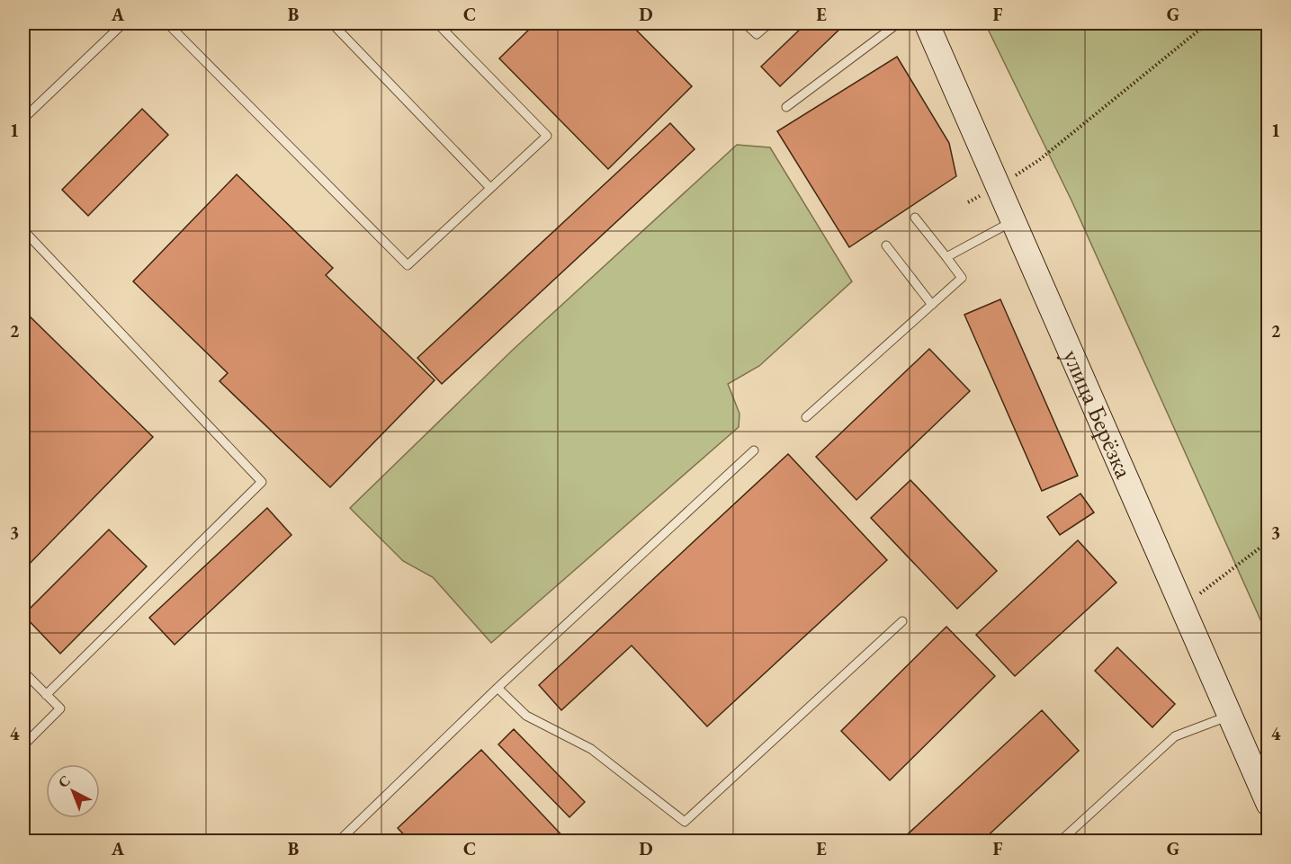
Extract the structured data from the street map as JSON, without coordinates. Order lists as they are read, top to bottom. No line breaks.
{"streets":{"main road":["улица Берёзка"]},"north":"top left","grid":{"columns":["A","B","C","D","E","F","G"],"rows":["1","2","3","4"]}}
